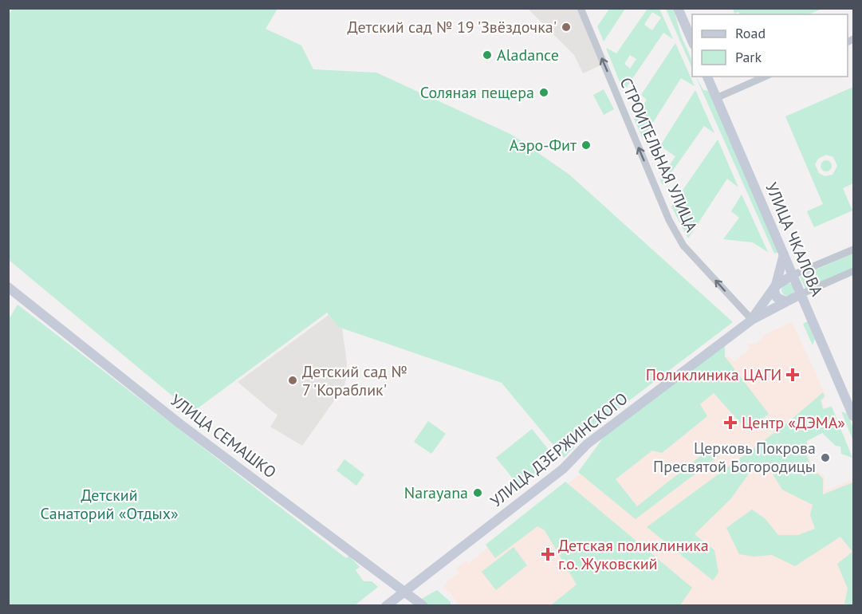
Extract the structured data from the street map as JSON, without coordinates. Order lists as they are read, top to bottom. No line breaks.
{"streets":{"main road":["УЛИЦА ЧКАЛОВА","УЛИЦА СЕМАШКО","УЛИЦА ДЗЕРЖИНСКОГО"],"street":["СТРОИТЕЛЬНАЯ УЛИЦА"]},"crossings":[["СТРОИТЕЛЬНАЯ УЛИЦА","УЛИЦА ДЗЕРЖИНСКОГО"],["УЛИЦА ЧКАЛОВА","УЛИЦА ДЗЕРЖИНСКОГО"],["УЛИЦА СЕМАШКО","УЛИЦА ДЗЕРЖИНСКОГО"]],"one_way":["СТРОИТЕЛЬНАЯ УЛИЦА"],"parks":["Детский Санаторий «Отдых»"],"places":{"other":["Детский сад № 19 'Звёздочка'","Aladance","Соляная пещера","Аэро-Фит","Детский сад № 7 'Кораблик'","Церковь Покрова Пресвятой Богородицы","Narayana"],"health":["Поликлиника ЦАГИ","Центр «ДЭМА»","Детская поликлиника г.о. Жуковский"]},"legend":["Road","Park"]}
